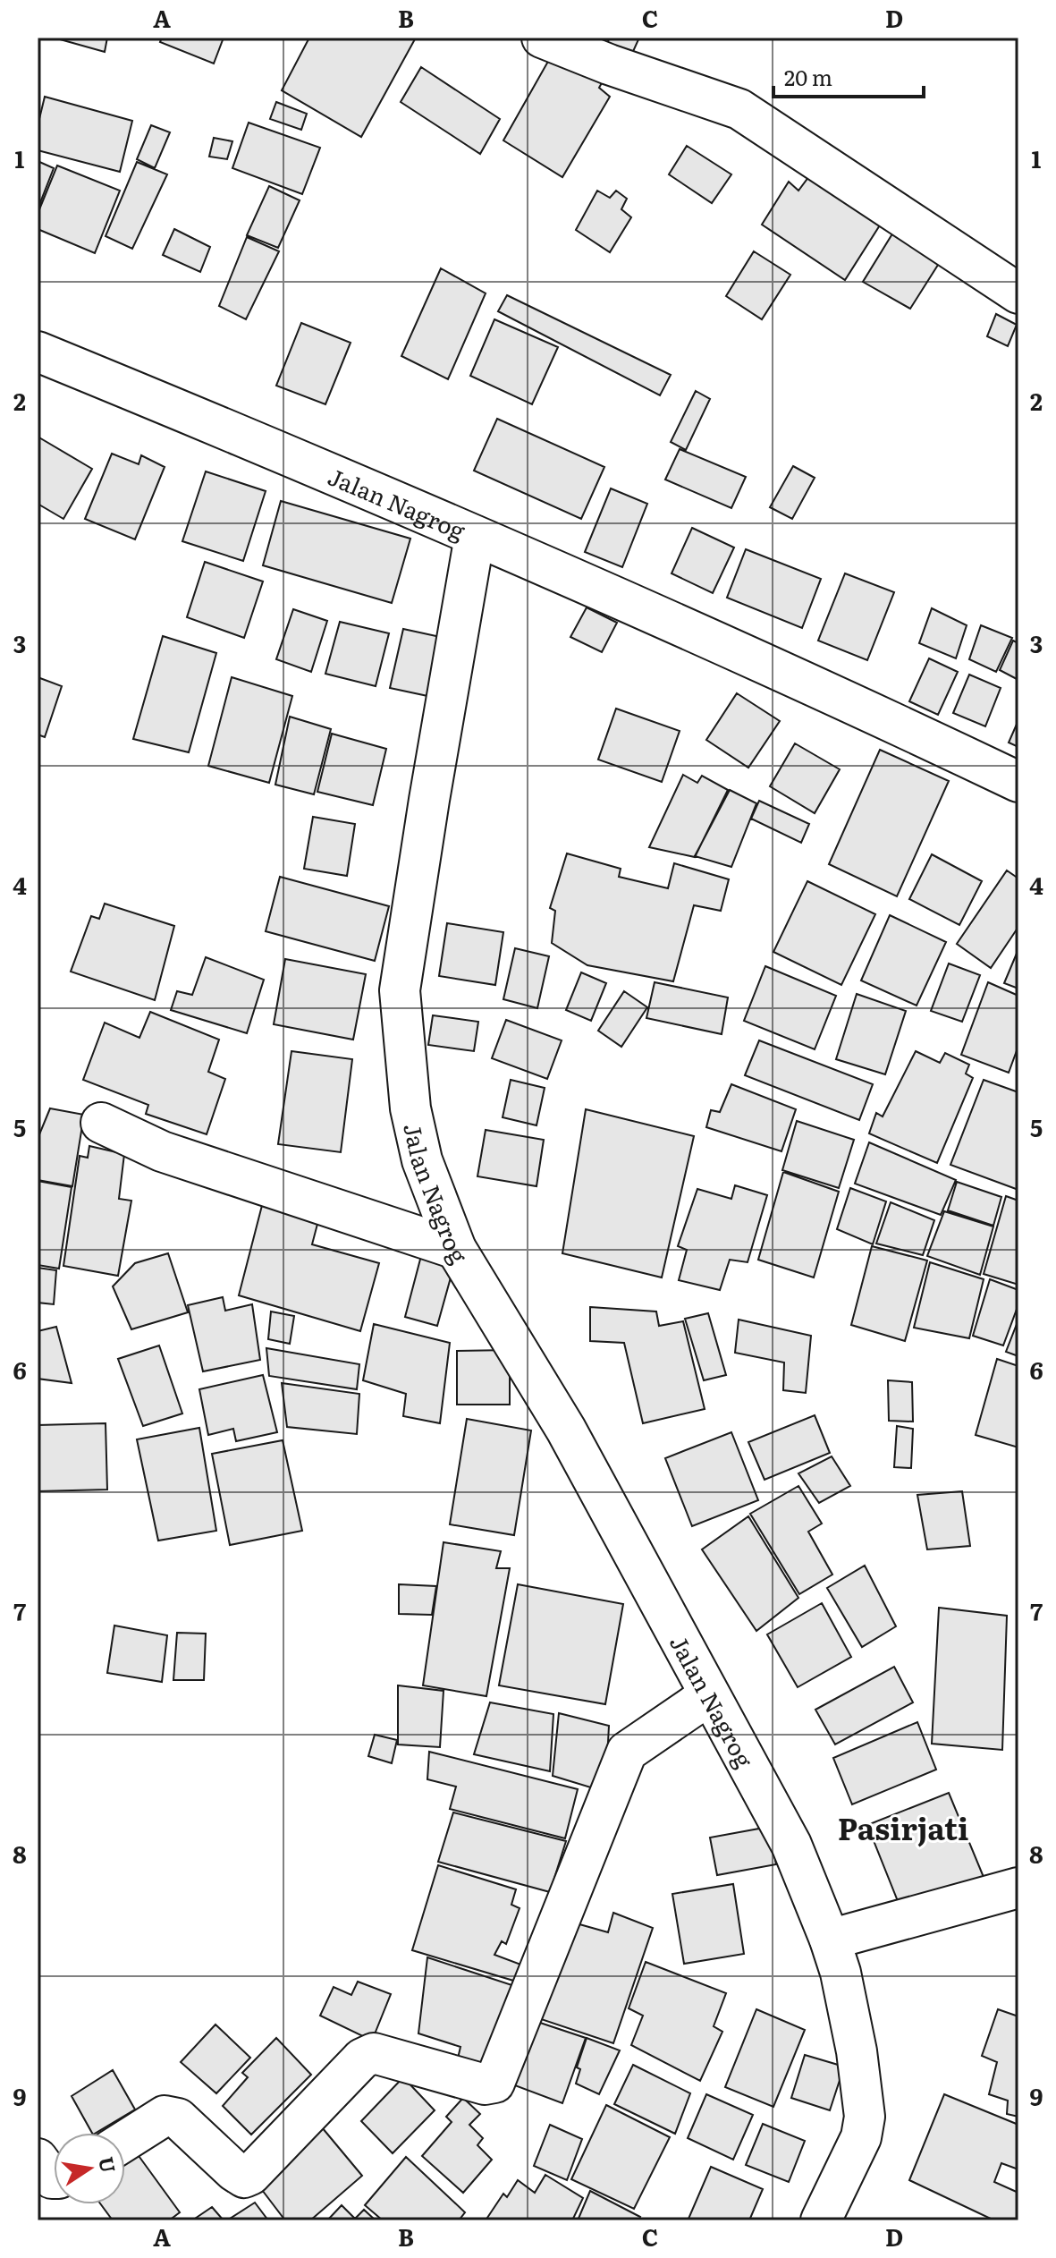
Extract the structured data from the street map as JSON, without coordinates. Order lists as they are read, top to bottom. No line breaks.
{"streets":{"street":["Jalan Nagrog"]},"districts":["Pasirjati"],"scale_bar":"20 m","north":"right","grid":{"columns":["A","B","C","D"],"rows":["1","2","3","4","5","6","7","8","9"]}}
